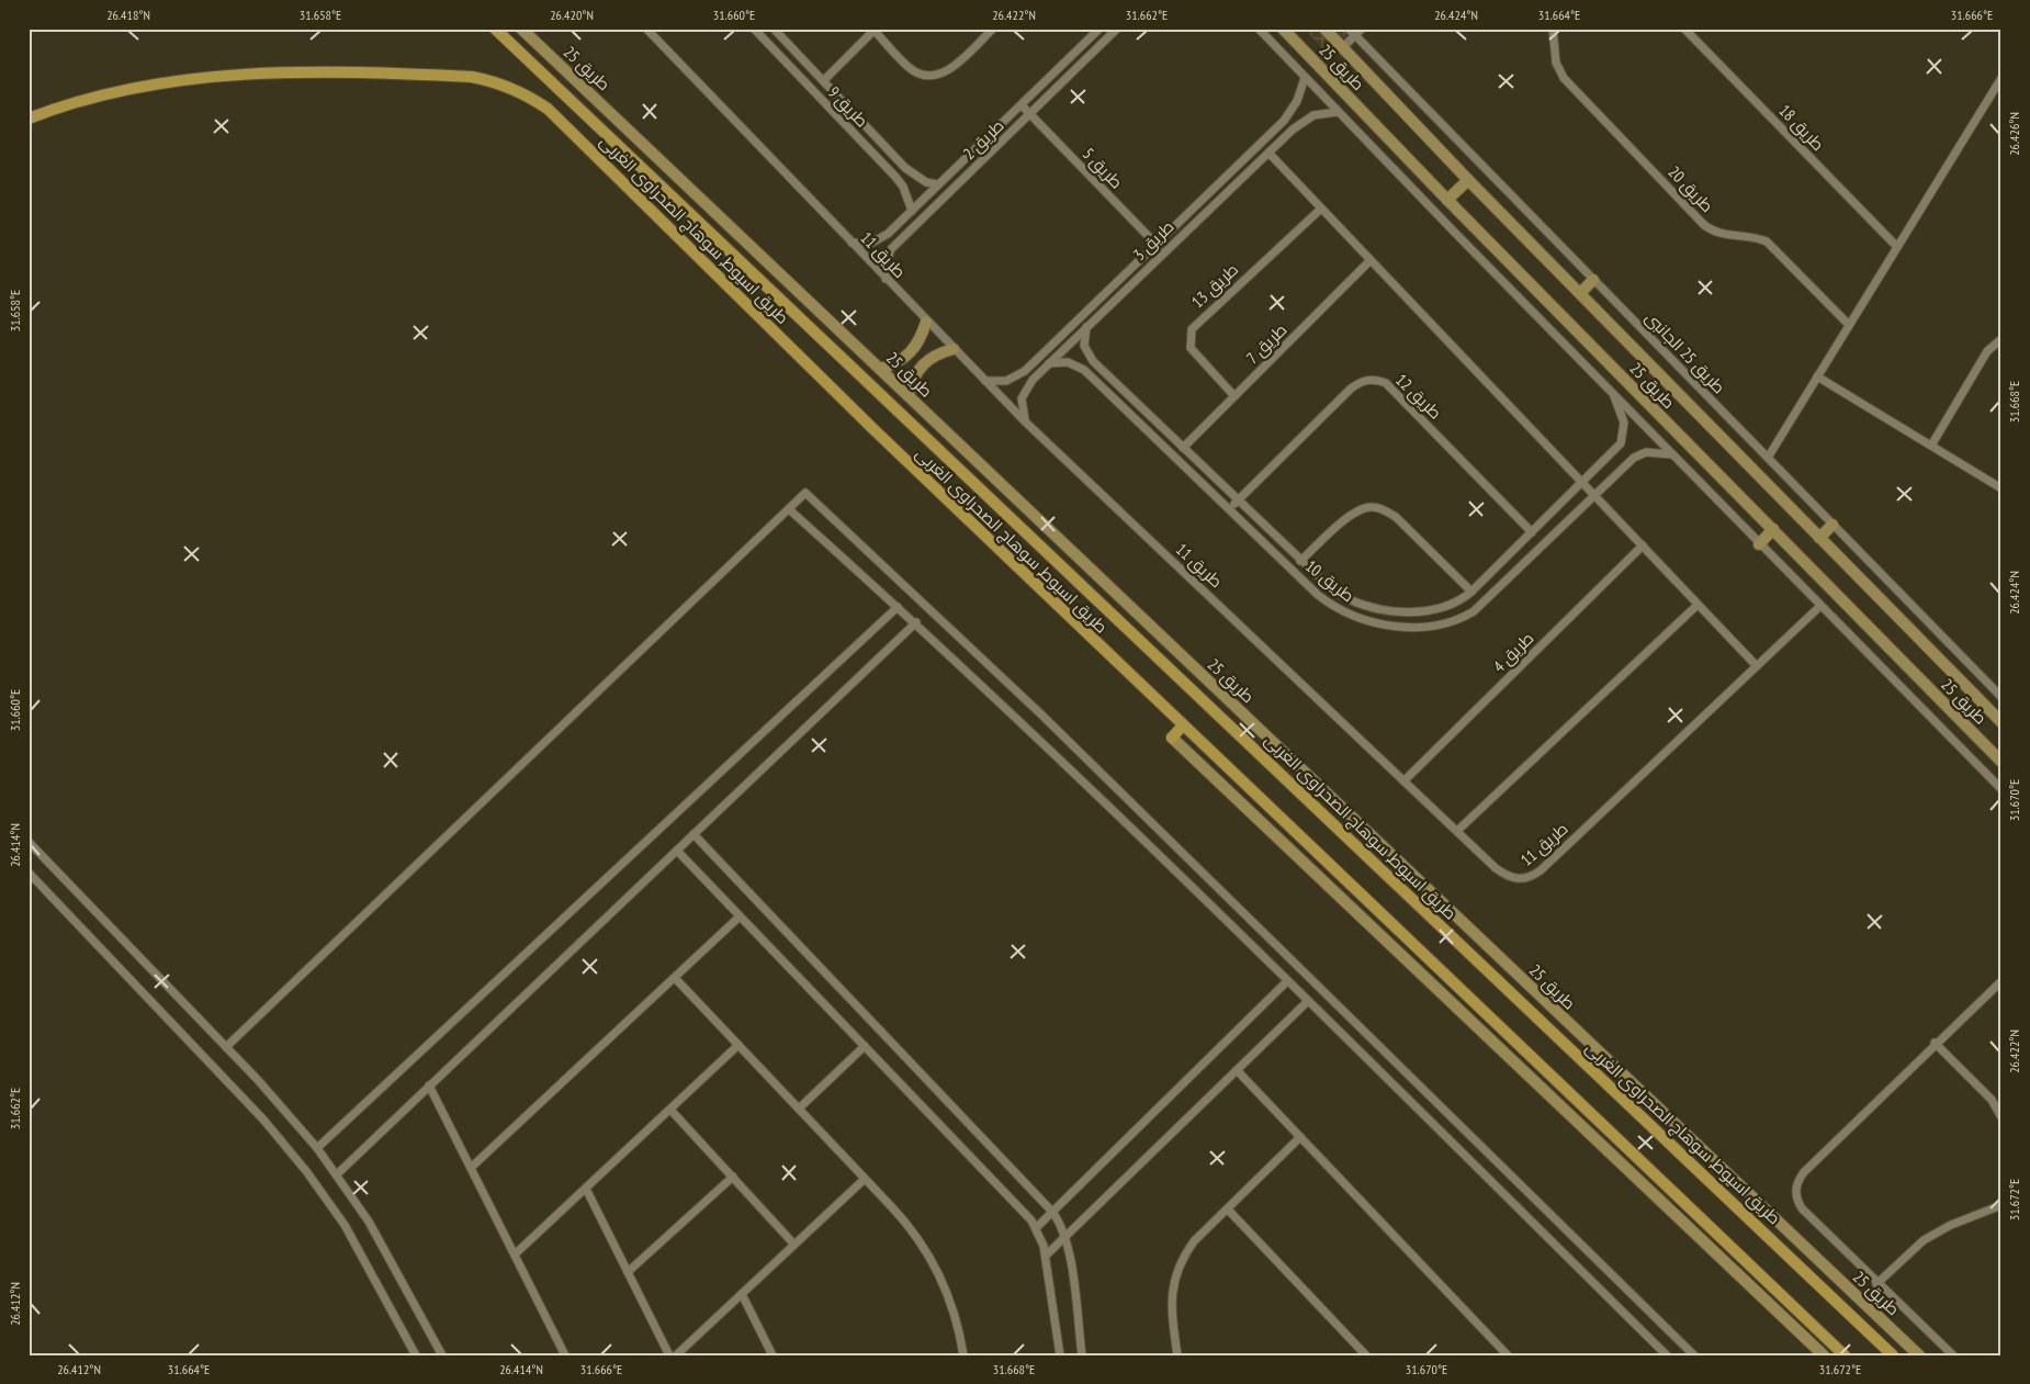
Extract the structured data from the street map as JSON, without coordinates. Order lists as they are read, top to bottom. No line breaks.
{"streets":{"main road":["طريق اسيوط, سوهاج الصحراوى الغربى"],"street":["طريق 25","طريق 9","طريق 18","طريق 2","طريق 5","طريق 20","طريق 3","طريق 11","طريق 13","طريق 7","طريق 25 الجانبى","طريق 12","طريق 10","طريق 4"]},"crossings":[["طريق 9","طريق 2"],["طريق 2","طريق 5"],["طريق 2","طريق 11"],["طريق 5","طريق 3"],["طريق 3","طريق 11"],["طريق 3","طريق 10"],["طريق 11","طريق 4"],["طريق 13","طريق 7"],["طريق 7","طريق 10"],["طريق 12","طريق 10"]],"coordinates":["26.418°N","31.658°E","26.420°N","31.660°E","26.422°N","31.662°E","26.424°N","31.664°E","31.666°E","26.426°N","31.668°E","31.670°E","26.414°N","31.672°E","26.412°N"]}
